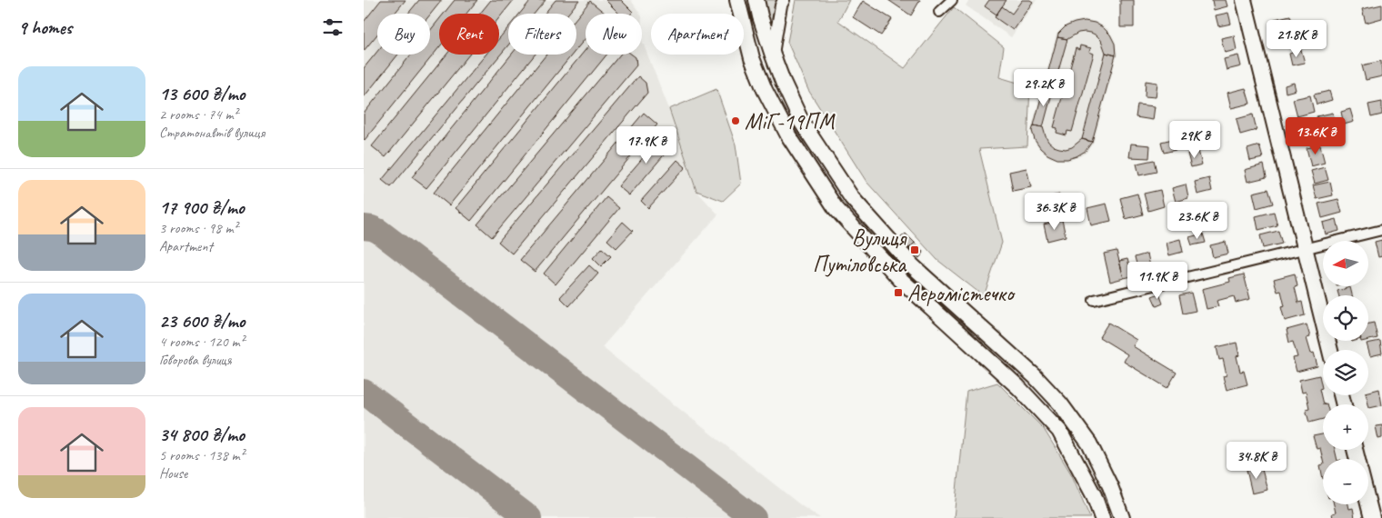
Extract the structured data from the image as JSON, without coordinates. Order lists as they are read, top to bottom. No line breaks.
{"places":{"other":["МіГ-19ПМ"],"transit":["Вулиця Путіловська","Аеромістечко"]},"north":"left","page":{"heading":"9 homes","chip":["Buy","Rent","Filters","New","Apartment"],"price":["21.8K ₴","29.2K ₴","13.6K ₴","29K ₴","17.9K ₴","36.3K ₴","23.6K ₴","11.9K ₴","34.8K ₴"],"list":[{"name":"13 600 ₴/mo","note":"2 rooms · 74 m² · Стратонавтів вулиця"},{"name":"17 900 ₴/mo","note":"3 rooms · 98 m² · Apartment"},{"name":"23 600 ₴/mo","note":"4 rooms · 120 m² · Говорова вулиця"},{"name":"34 800 ₴/mo","note":"5 rooms · 138 m² · House"}],"map_buttons":["+","−"]}}
